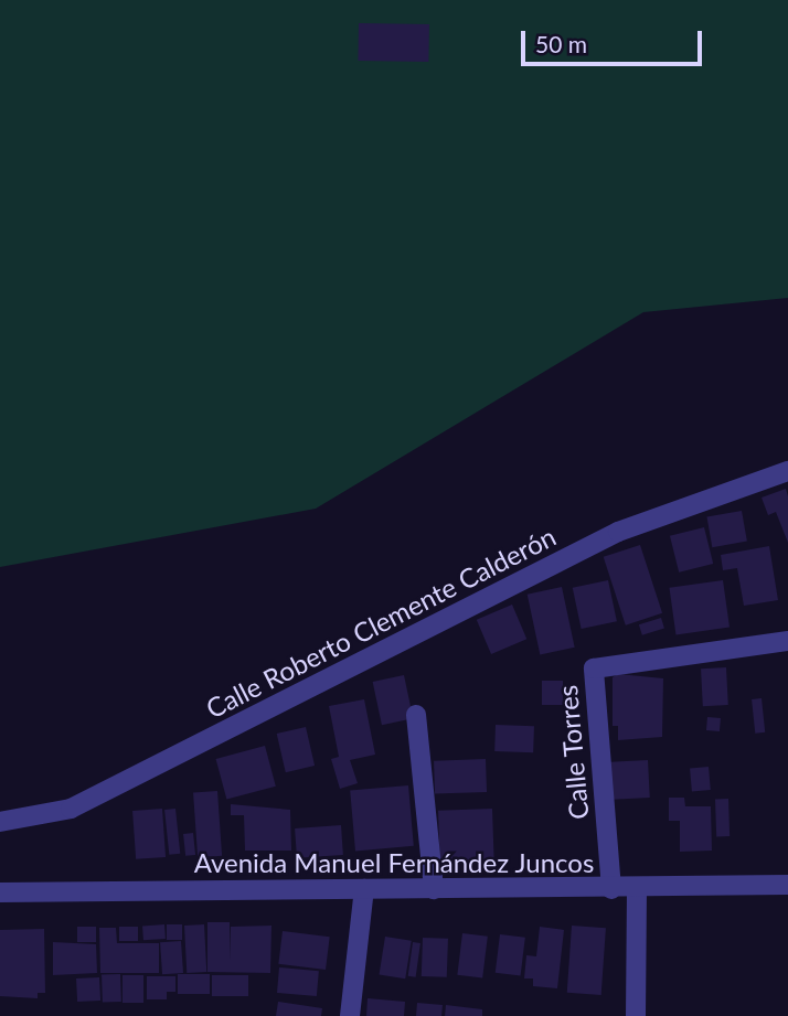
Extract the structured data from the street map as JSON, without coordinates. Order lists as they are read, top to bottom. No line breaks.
{"streets":{"street":["Calle Roberto Clemente Calderón","Calle Torres","Avenida Manuel Fernández Juncos"]},"crossings":[["Calle Torres","Avenida Manuel Fernández Juncos"]],"scale_bar":"50 m"}
